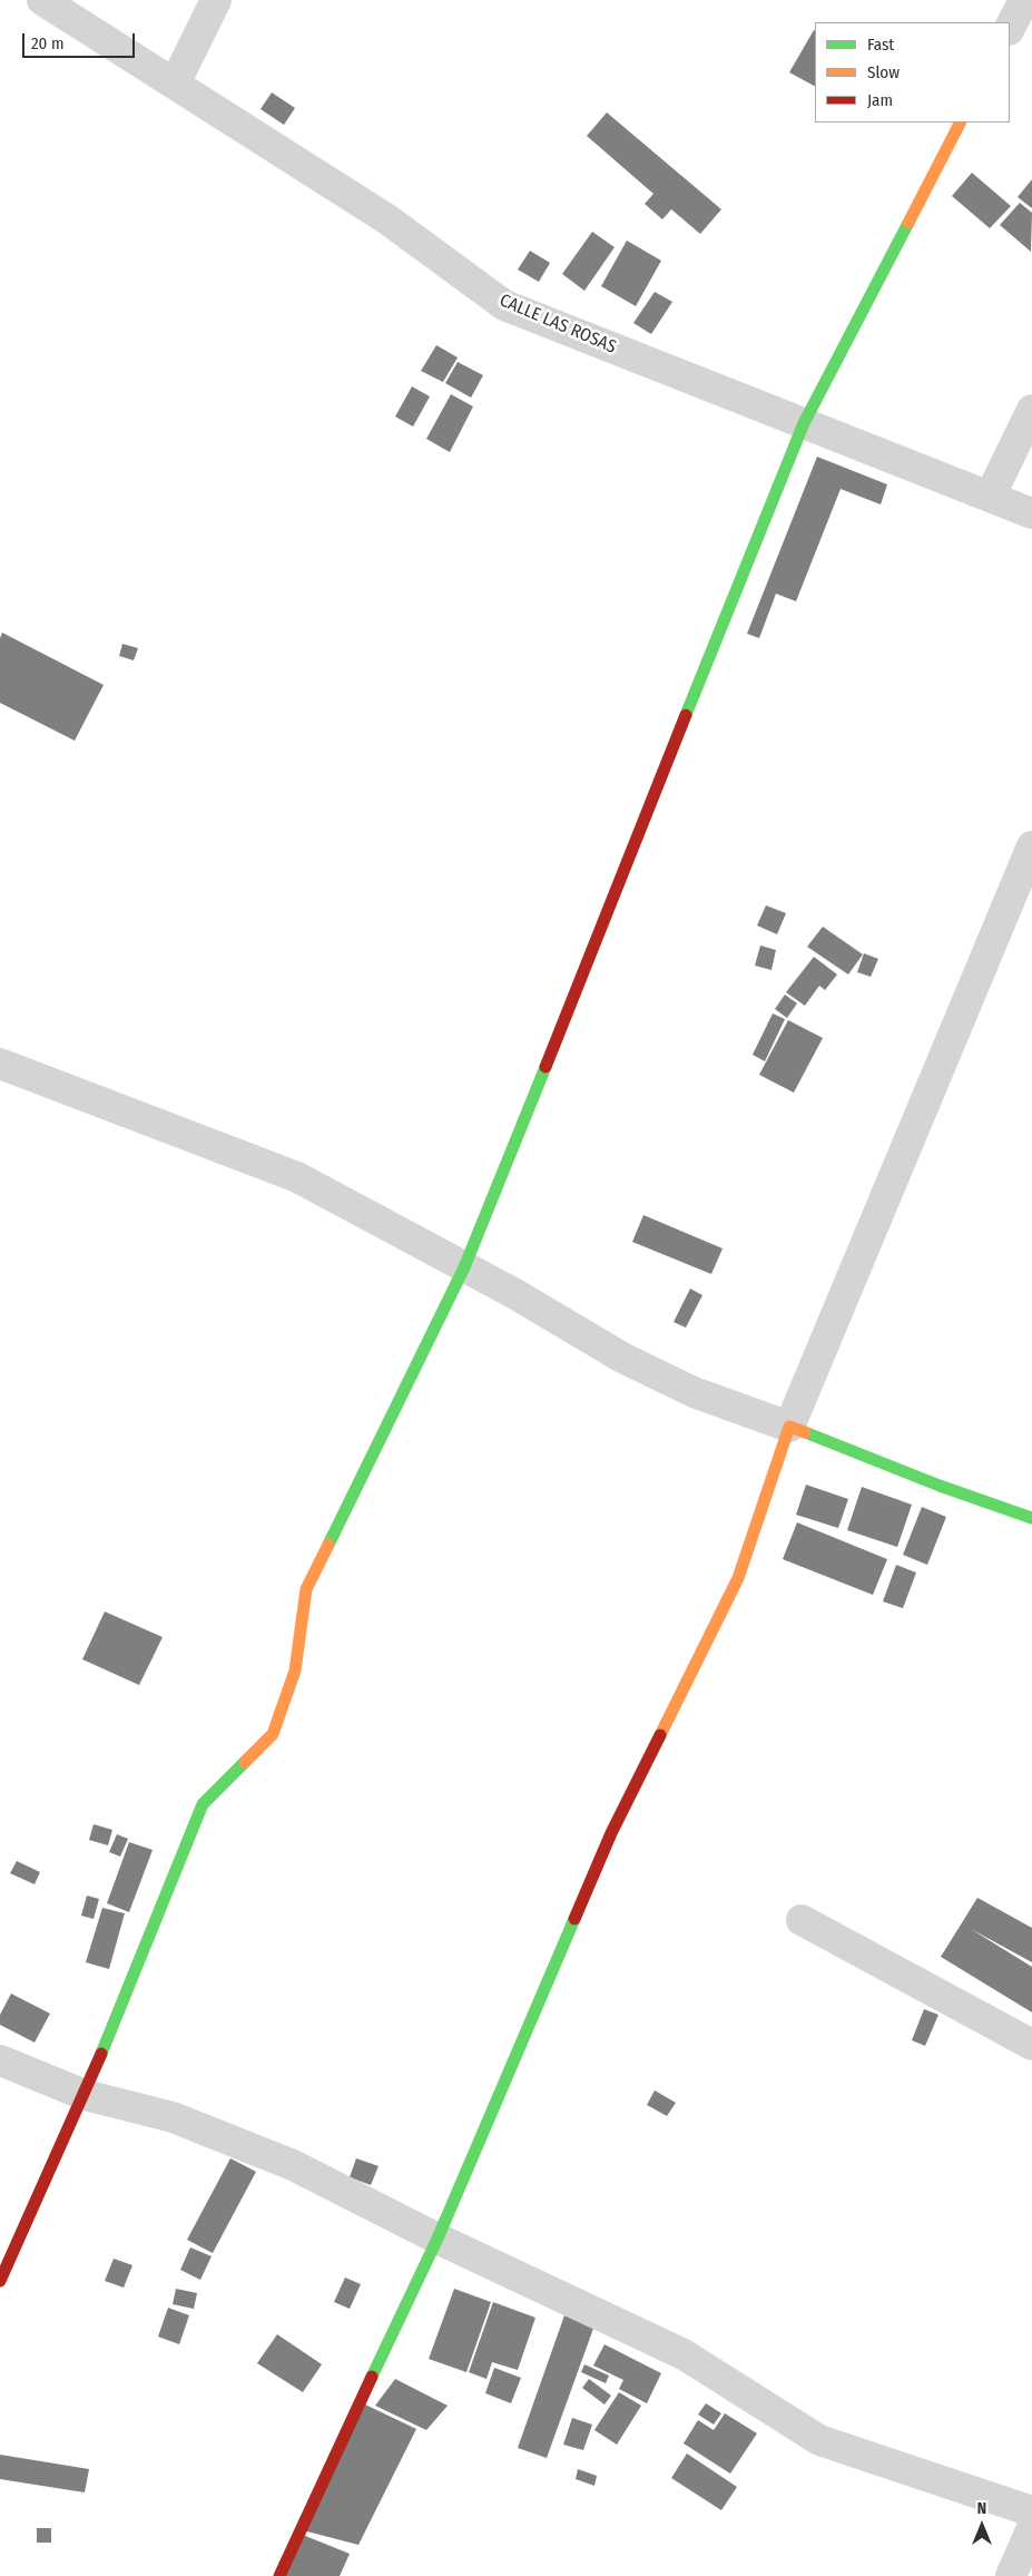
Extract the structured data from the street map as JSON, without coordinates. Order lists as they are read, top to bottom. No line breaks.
{"streets":{"street":["CALLE LAS ROSAS"]},"legend":["Fast","Slow","Jam"],"scale_bar":"20 m","north":"top"}
